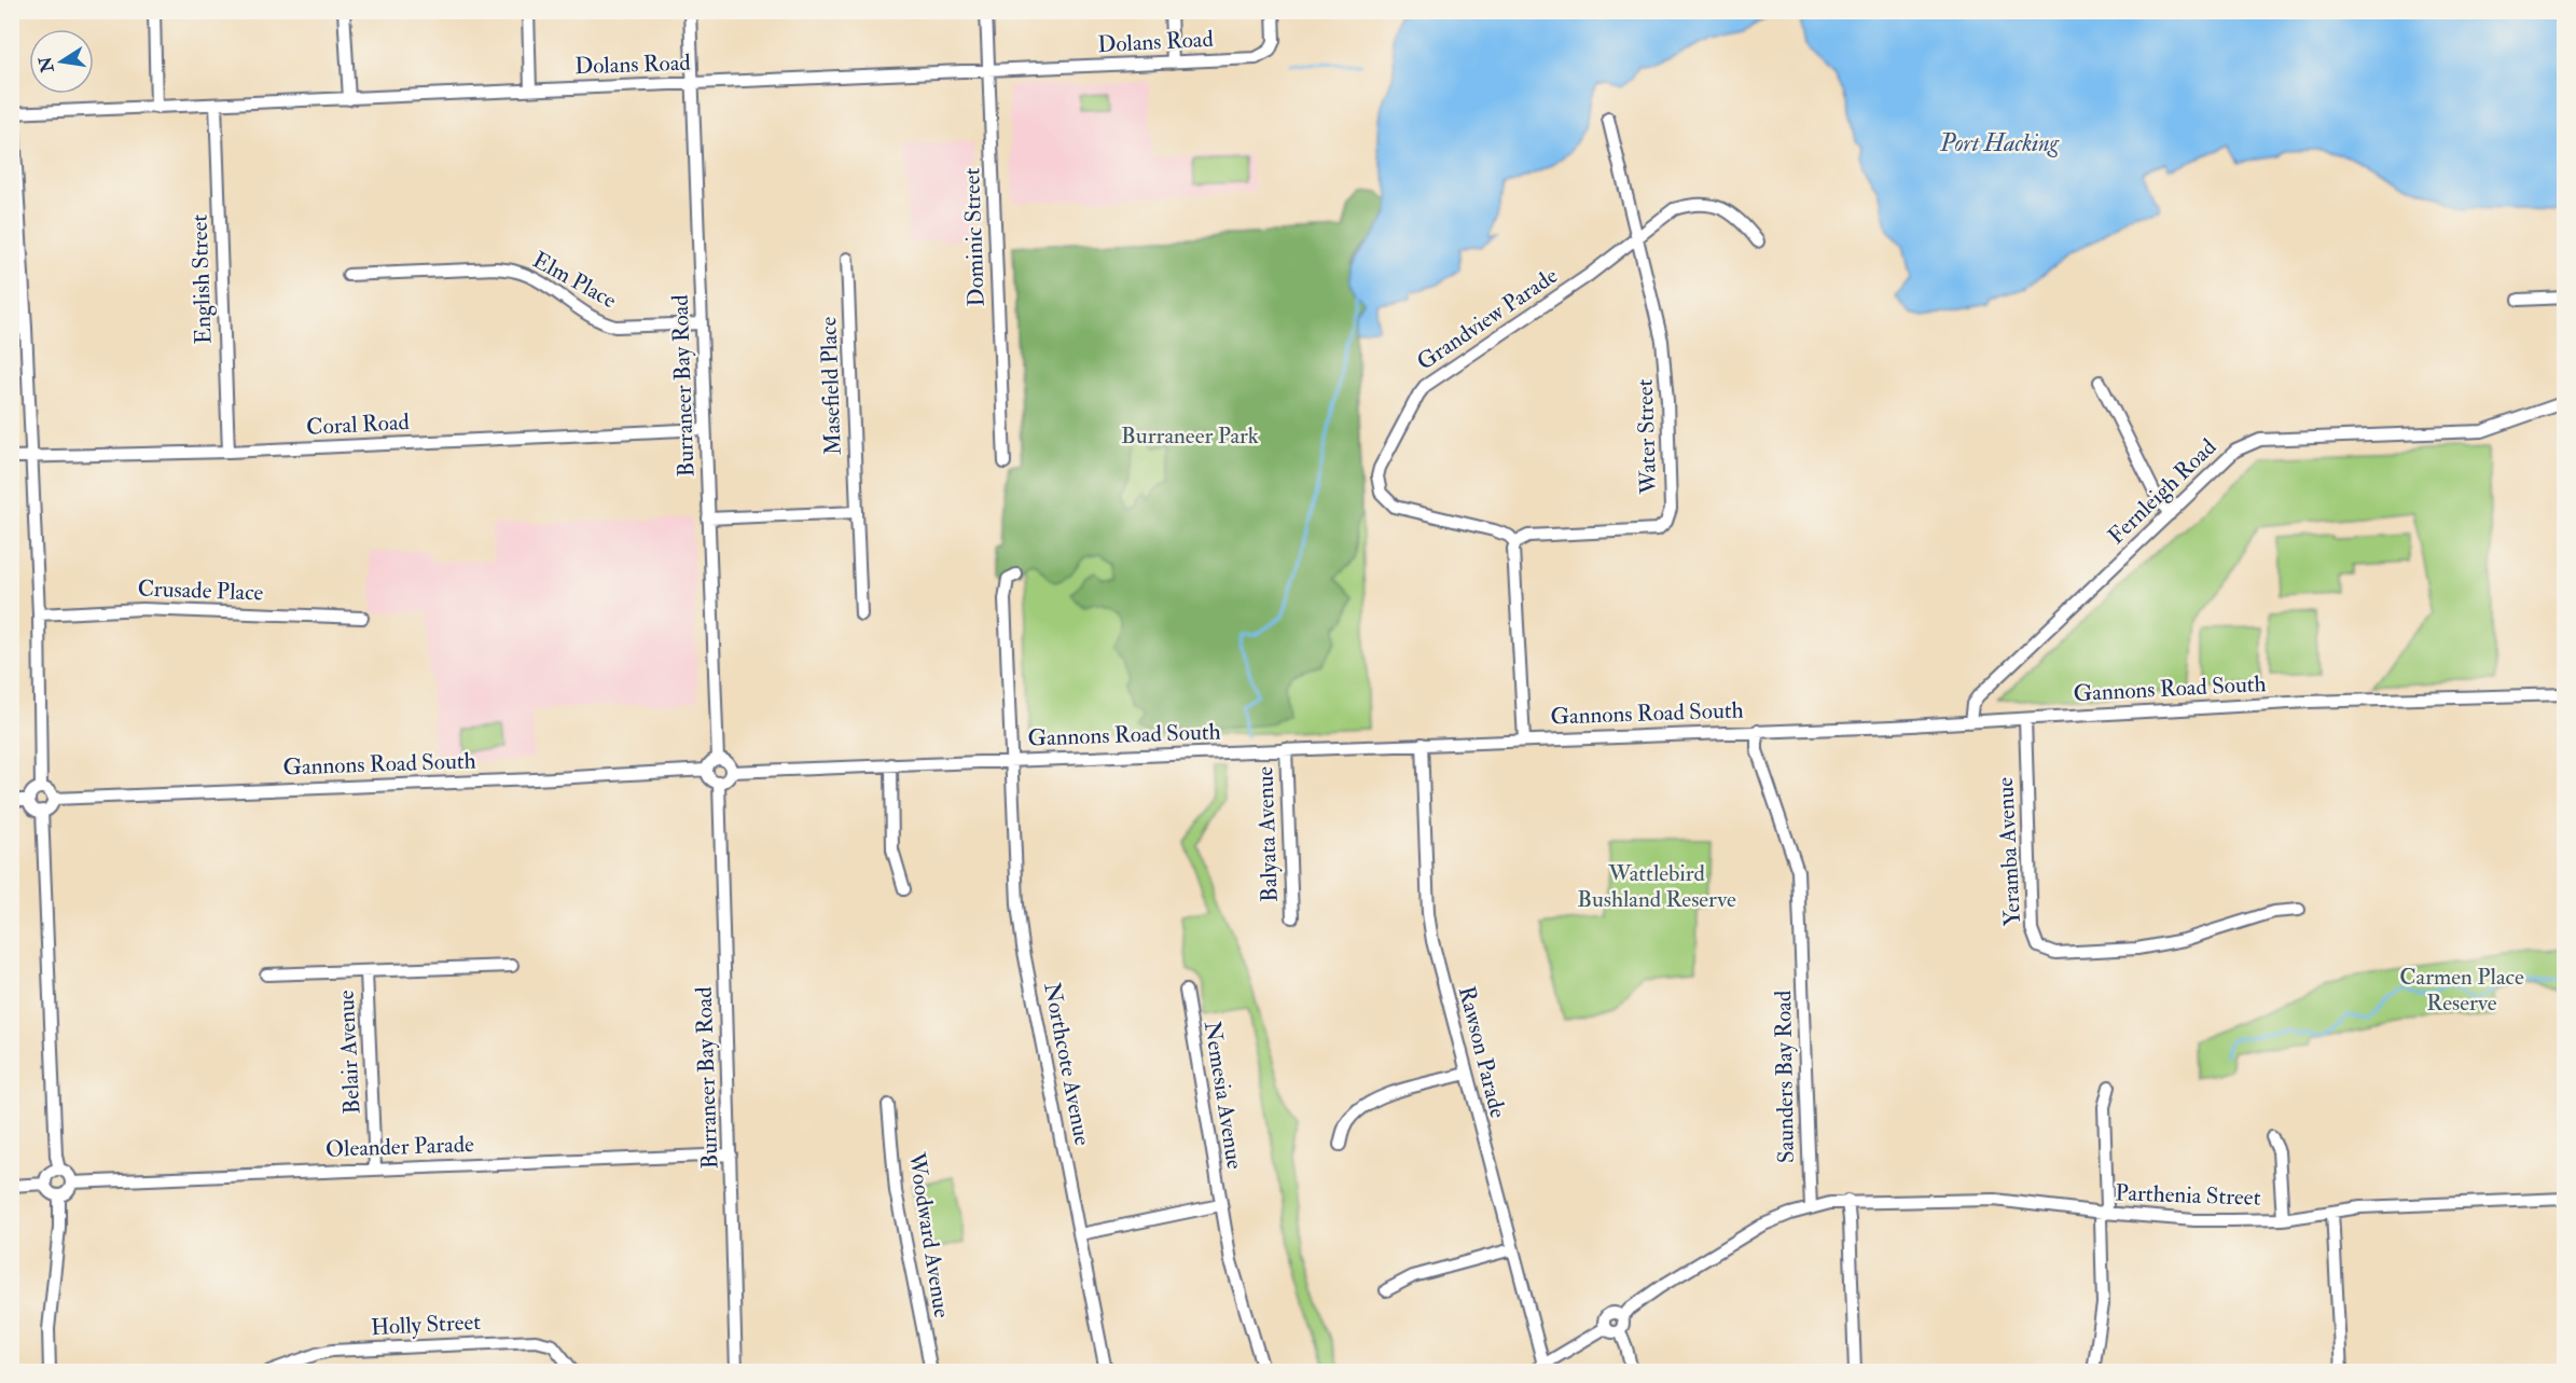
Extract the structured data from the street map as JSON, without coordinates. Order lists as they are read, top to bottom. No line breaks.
{"streets":{"street":["Dolans Road","Dominic Street","English Street","Elm Place","Grandview Parade","Burraneer Bay Road","Masefield Place","Coral Road","Water Street","Fernleigh Road","Crusade Place","Gannons Road South","Balyata Avenue","Yeramba Avenue","Belair Avenue","Rawson Parade","Northcote Avenue","Saunders Bay Road","Nemesia Avenue","Oleander Parade","Parthenia Street","Woodward Avenue","Holly Street"]},"crossings":[["Dolans Road","Dominic Street"],["Dolans Road","English Street"],["Dolans Road","Burraneer Bay Road"],["English Street","Coral Road"],["Elm Place","Burraneer Bay Road"],["Grandview Parade","Water Street"],["Burraneer Bay Road","Coral Road"],["Burraneer Bay Road","Gannons Road South"],["Burraneer Bay Road","Oleander Parade"],["Fernleigh Road","Gannons Road South"],["Gannons Road South","Balyata Avenue"],["Gannons Road South","Yeramba Avenue"],["Gannons Road South","Rawson Parade"],["Gannons Road South","Northcote Avenue"],["Gannons Road South","Saunders Bay Road"],["Belair Avenue","Oleander Parade"],["Saunders Bay Road","Parthenia Street"]],"water":["Port Hacking"],"parks":["Burraneer Park","Wattlebird Bushland Reserve","Carmen Place Reserve"],"north":"left"}
